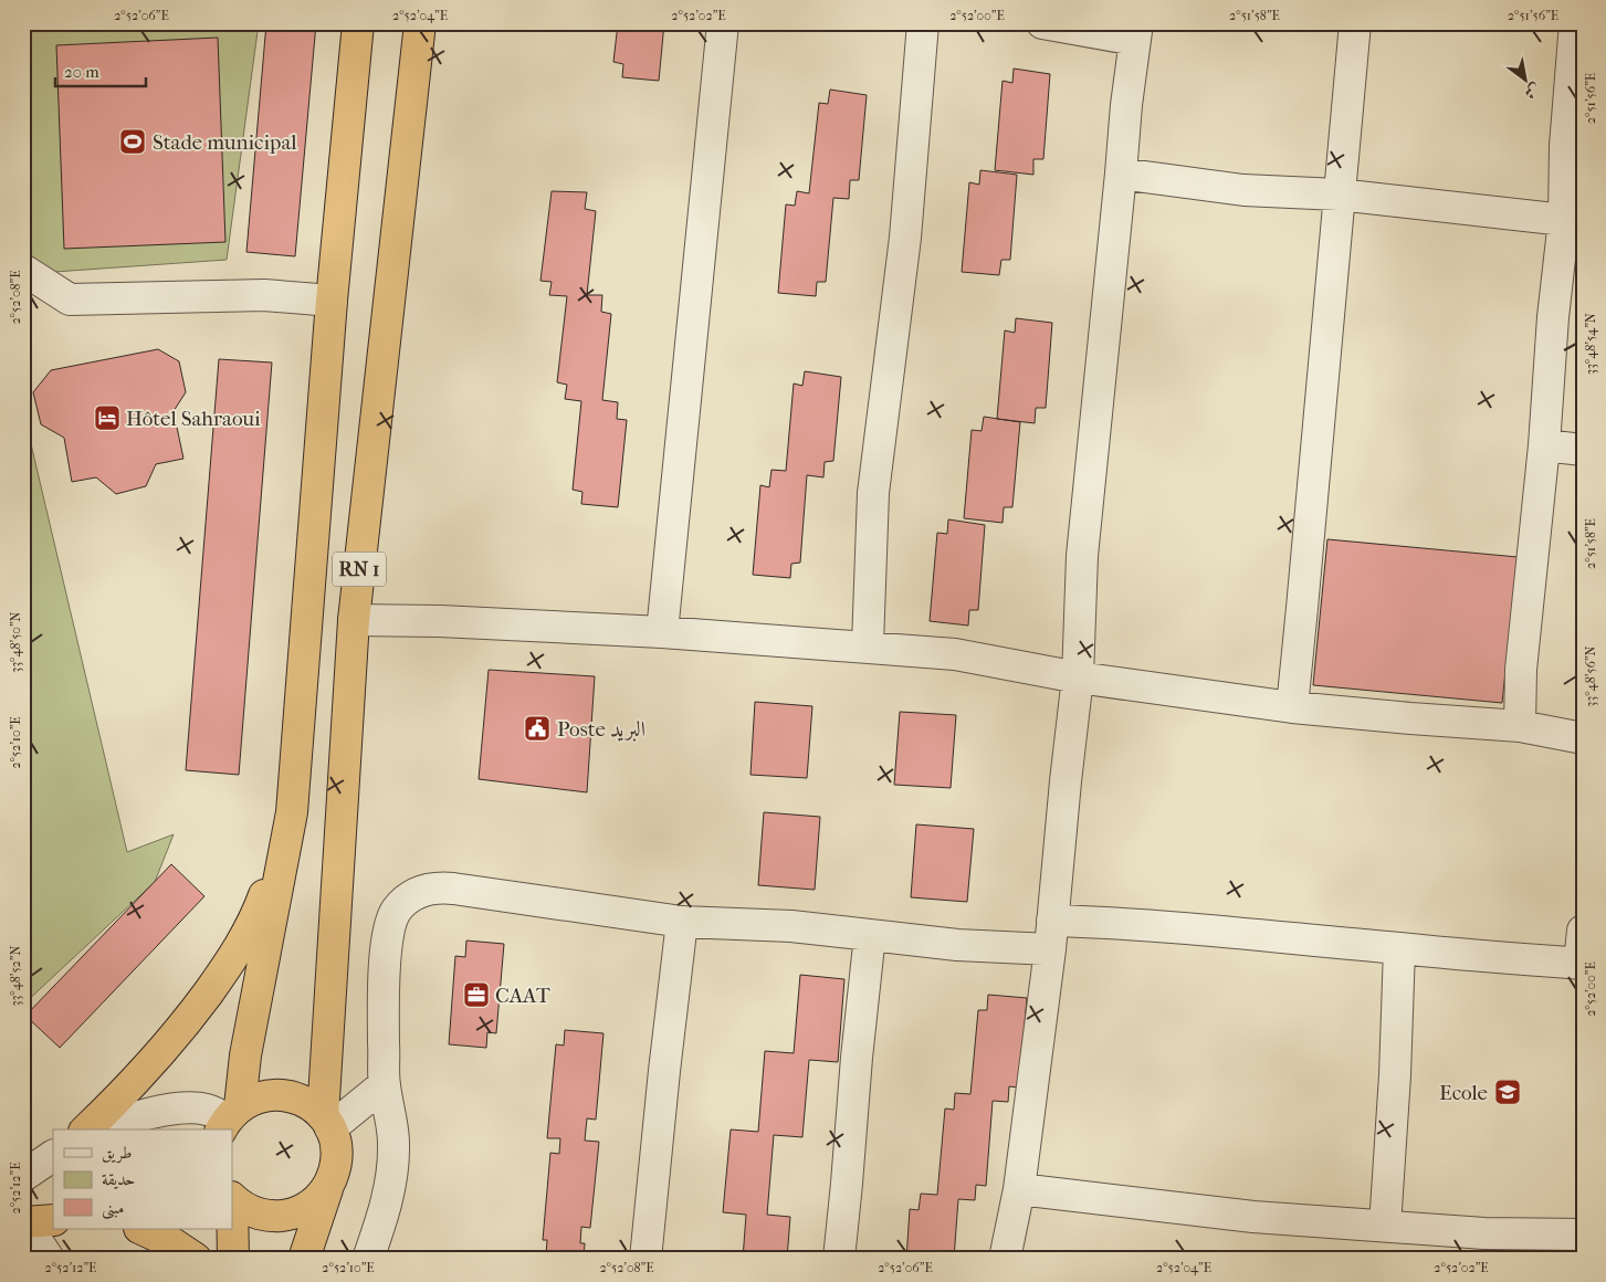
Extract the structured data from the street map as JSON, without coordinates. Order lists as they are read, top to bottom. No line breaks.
{"streets":{"highway":["RN 1"]},"places":{"sports":["Stade municipal"],"hotel":["Hôtel Sahraoui"],"public building":["Poste البريد"],"office":["CAAT"],"school or university":["Ecole"]},"legend":["طريق","حديقة","مبنى"],"scale_bar":"20 m","north":"bottom right","coordinates":["2°52'06\"E","2°52'04\"E","2°52'02\"E","2°52'00\"E","2°51'58\"E","2°51'56\"E","2°52'08\"E","33°48'54\"N","33°48'50\"N","33°48'56\"N","2°52'10\"E","33°48'52\"N","2°52'12\"E"]}
